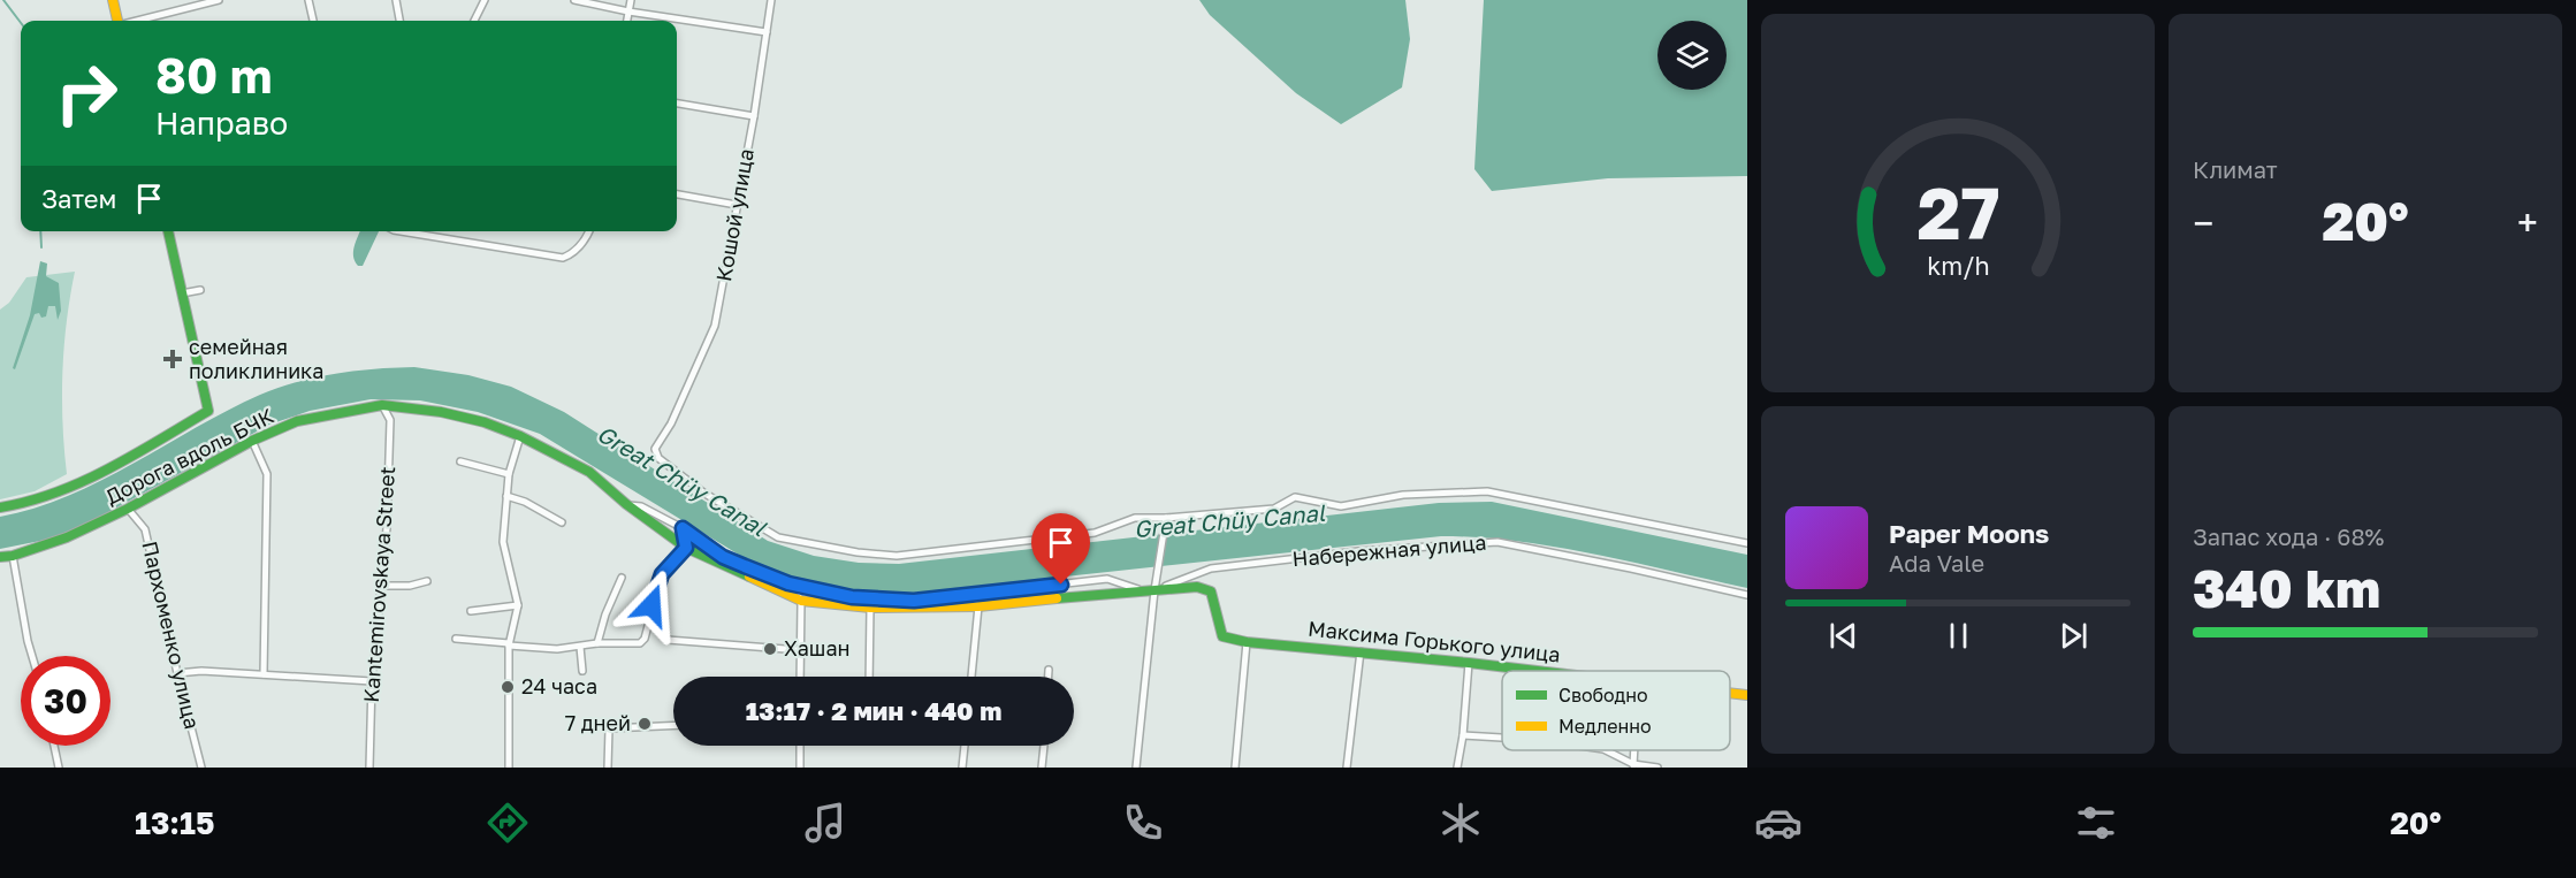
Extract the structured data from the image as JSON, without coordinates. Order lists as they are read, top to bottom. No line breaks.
{"streets":{"street":["Кошой улица","Дорога вдоль БЧК","Набережная улица","Kantemirovskaya Street","Пархоменко улица","Максима Горького улица"]},"crossings":[["Дорога вдоль БЧК","Набережная улица"],["Дорога вдоль БЧК","Kantemirovskaya Street"],["Дорога вдоль БЧК","Пархоменко улица"],["Дорога вдоль БЧК","Максима Горького улица"],["Набережная улица","Максима Горького улица"]],"water":["Great Chüy Canal"],"places":{"health":["семейная поликлиника"],"other":["Хашан","24 часа","7 дней"]},"legend":["Свободно","Медленно"],"page":{"tile":["Климат",["Запас хода · 68%","340 km"]],"turn":["80 m","Направо"],"then":"Затем","heat":["−","20°","+"],"song":["Paper Moons","Ada Vale"],"limit":"30","trip":"13:17 · 2 мин · 440 m","tabs":["13:15","20°"],"gauge":["27","km/h"]}}
